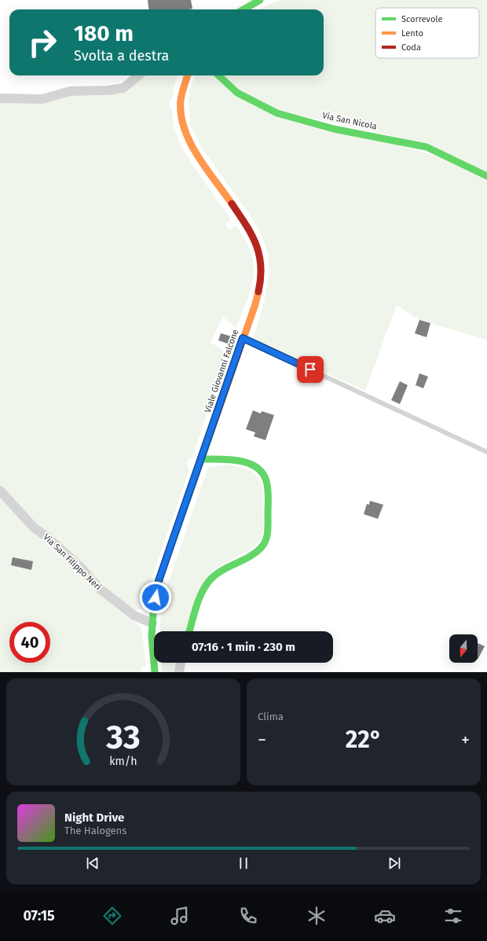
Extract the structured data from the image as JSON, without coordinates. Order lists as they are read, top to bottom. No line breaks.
{"streets":{"street":["Via San Nicola","Viale Giovanni Falcone","Via San Filippo Neri"]},"crossings":[["Viale Giovanni Falcone","Via San Filippo Neri"]],"legend":["Scorrevole","Lento","Coda"],"north":"bottom","page":{"turn":["180 m","Svolta a destra"],"limit":"40","trip":"07:16 · 1 min · 230 m","tile":"Clima","heat":["−","22°","+"],"song":["Night Drive","The Halogens"],"tabs":"07:15","gauge":["33","km/h"]}}
